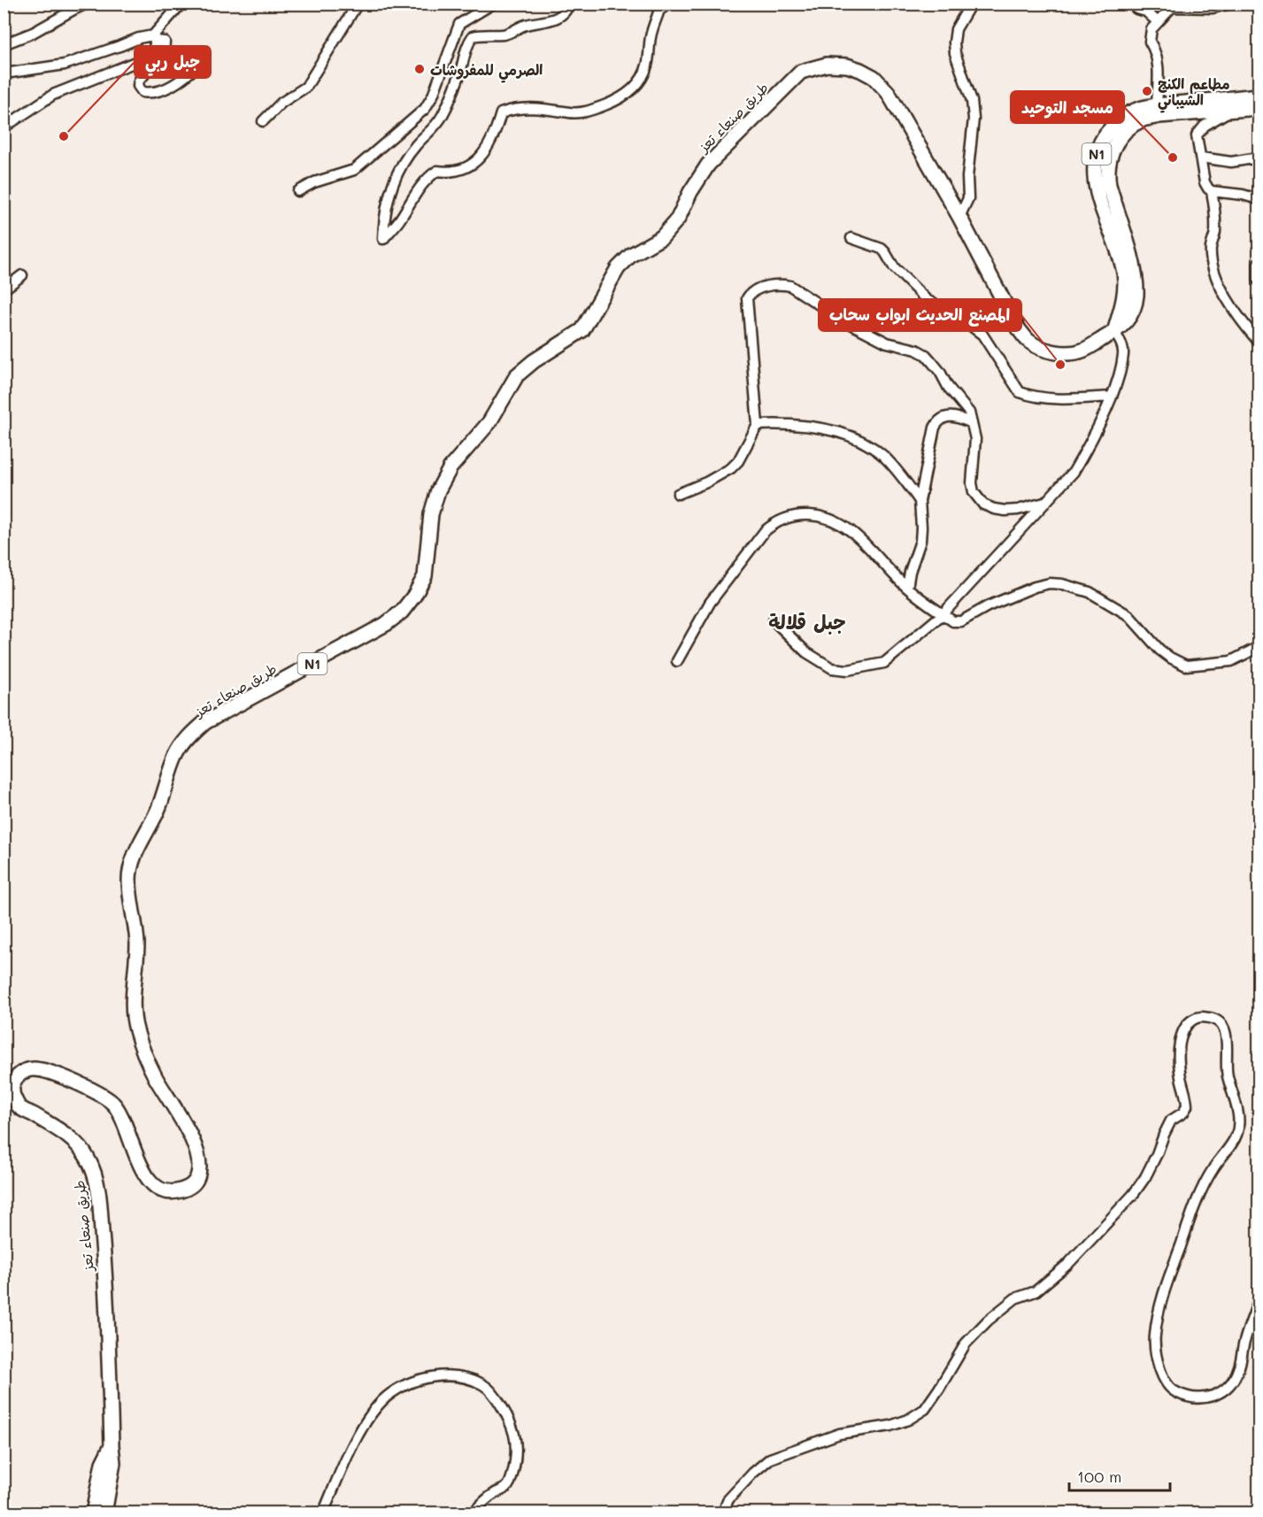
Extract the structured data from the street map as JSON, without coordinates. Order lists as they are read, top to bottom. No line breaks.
{"streets":{"highway":["طريق صنعاء تعز","N1"]},"crossings":[["طريق صنعاء تعز","N1"]],"districts":["جبل قلالة"],"places":["الصرمي للمفروشات","مطاعم الكنج الشيباني","جبل ربي","مسجد التوحيد","المصنع الحديث ابواب سحاب"],"scale_bar":"100 m"}
